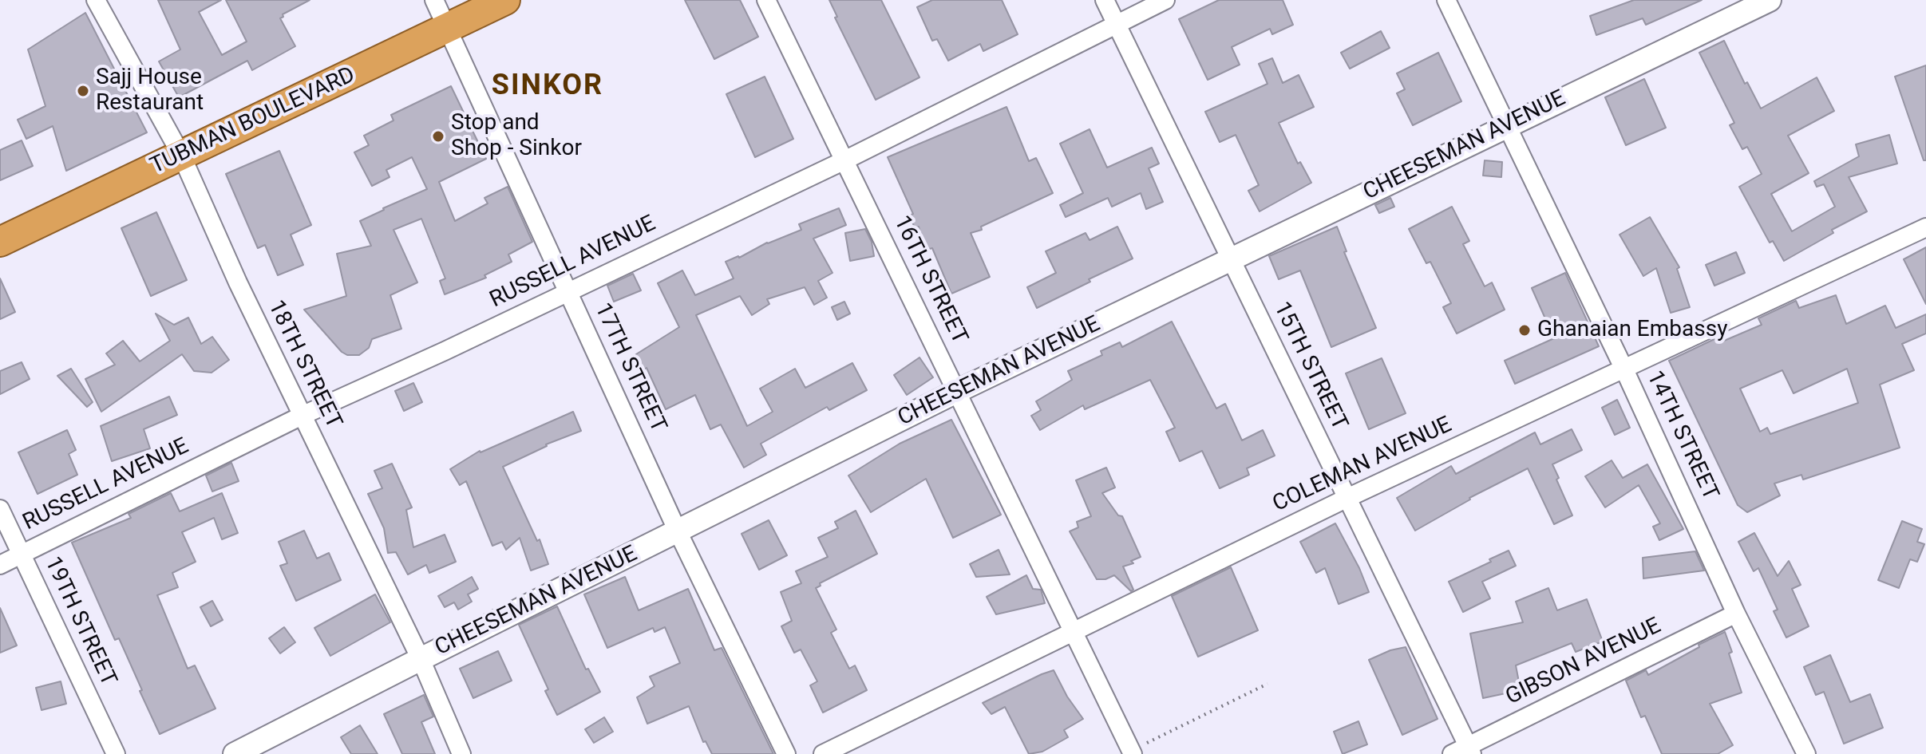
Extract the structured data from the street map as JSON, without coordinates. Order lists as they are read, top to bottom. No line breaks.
{"streets":{"highway":["TUBMAN BOULEVARD"],"street":["CHEESEMAN AVENUE","RUSSELL AVENUE","16TH STREET","18TH STREET","15TH STREET","17TH STREET","14TH STREET","COLEMAN AVENUE","19TH STREET","GIBSON AVENUE"]},"crossings":[["TUBMAN BOULEVARD","18TH STREET"],["TUBMAN BOULEVARD","17TH STREET"],["CHEESEMAN AVENUE","16TH STREET"],["CHEESEMAN AVENUE","18TH STREET"],["CHEESEMAN AVENUE","15TH STREET"],["CHEESEMAN AVENUE","17TH STREET"],["CHEESEMAN AVENUE","14TH STREET"],["RUSSELL AVENUE","16TH STREET"],["RUSSELL AVENUE","18TH STREET"],["RUSSELL AVENUE","15TH STREET"],["RUSSELL AVENUE","17TH STREET"],["RUSSELL AVENUE","19TH STREET"],["16TH STREET","COLEMAN AVENUE"],["15TH STREET","COLEMAN AVENUE"],["15TH STREET","GIBSON AVENUE"],["14TH STREET","COLEMAN AVENUE"],["14TH STREET","GIBSON AVENUE"]],"districts":["SINKOR"],"places":["Sajj House Restaurant","Stop and Shop - Sinkor","Ghanaian Embassy"]}
